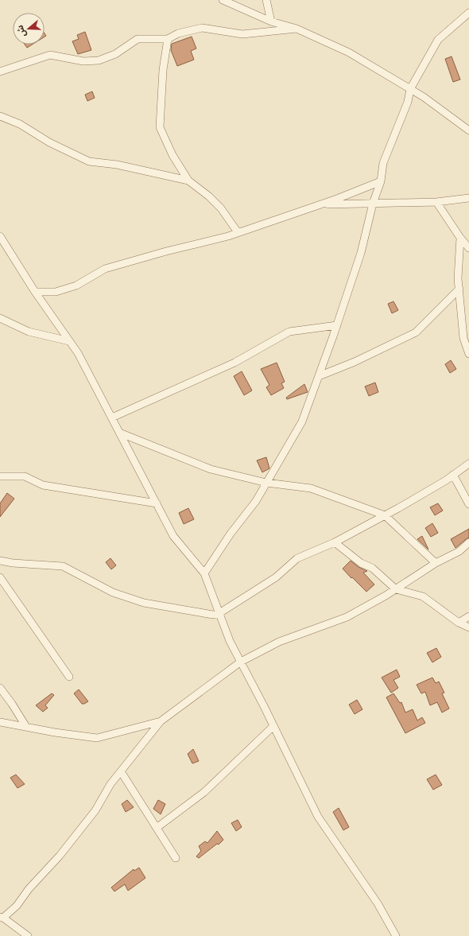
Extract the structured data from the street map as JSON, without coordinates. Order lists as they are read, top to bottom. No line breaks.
{"north":"left"}
